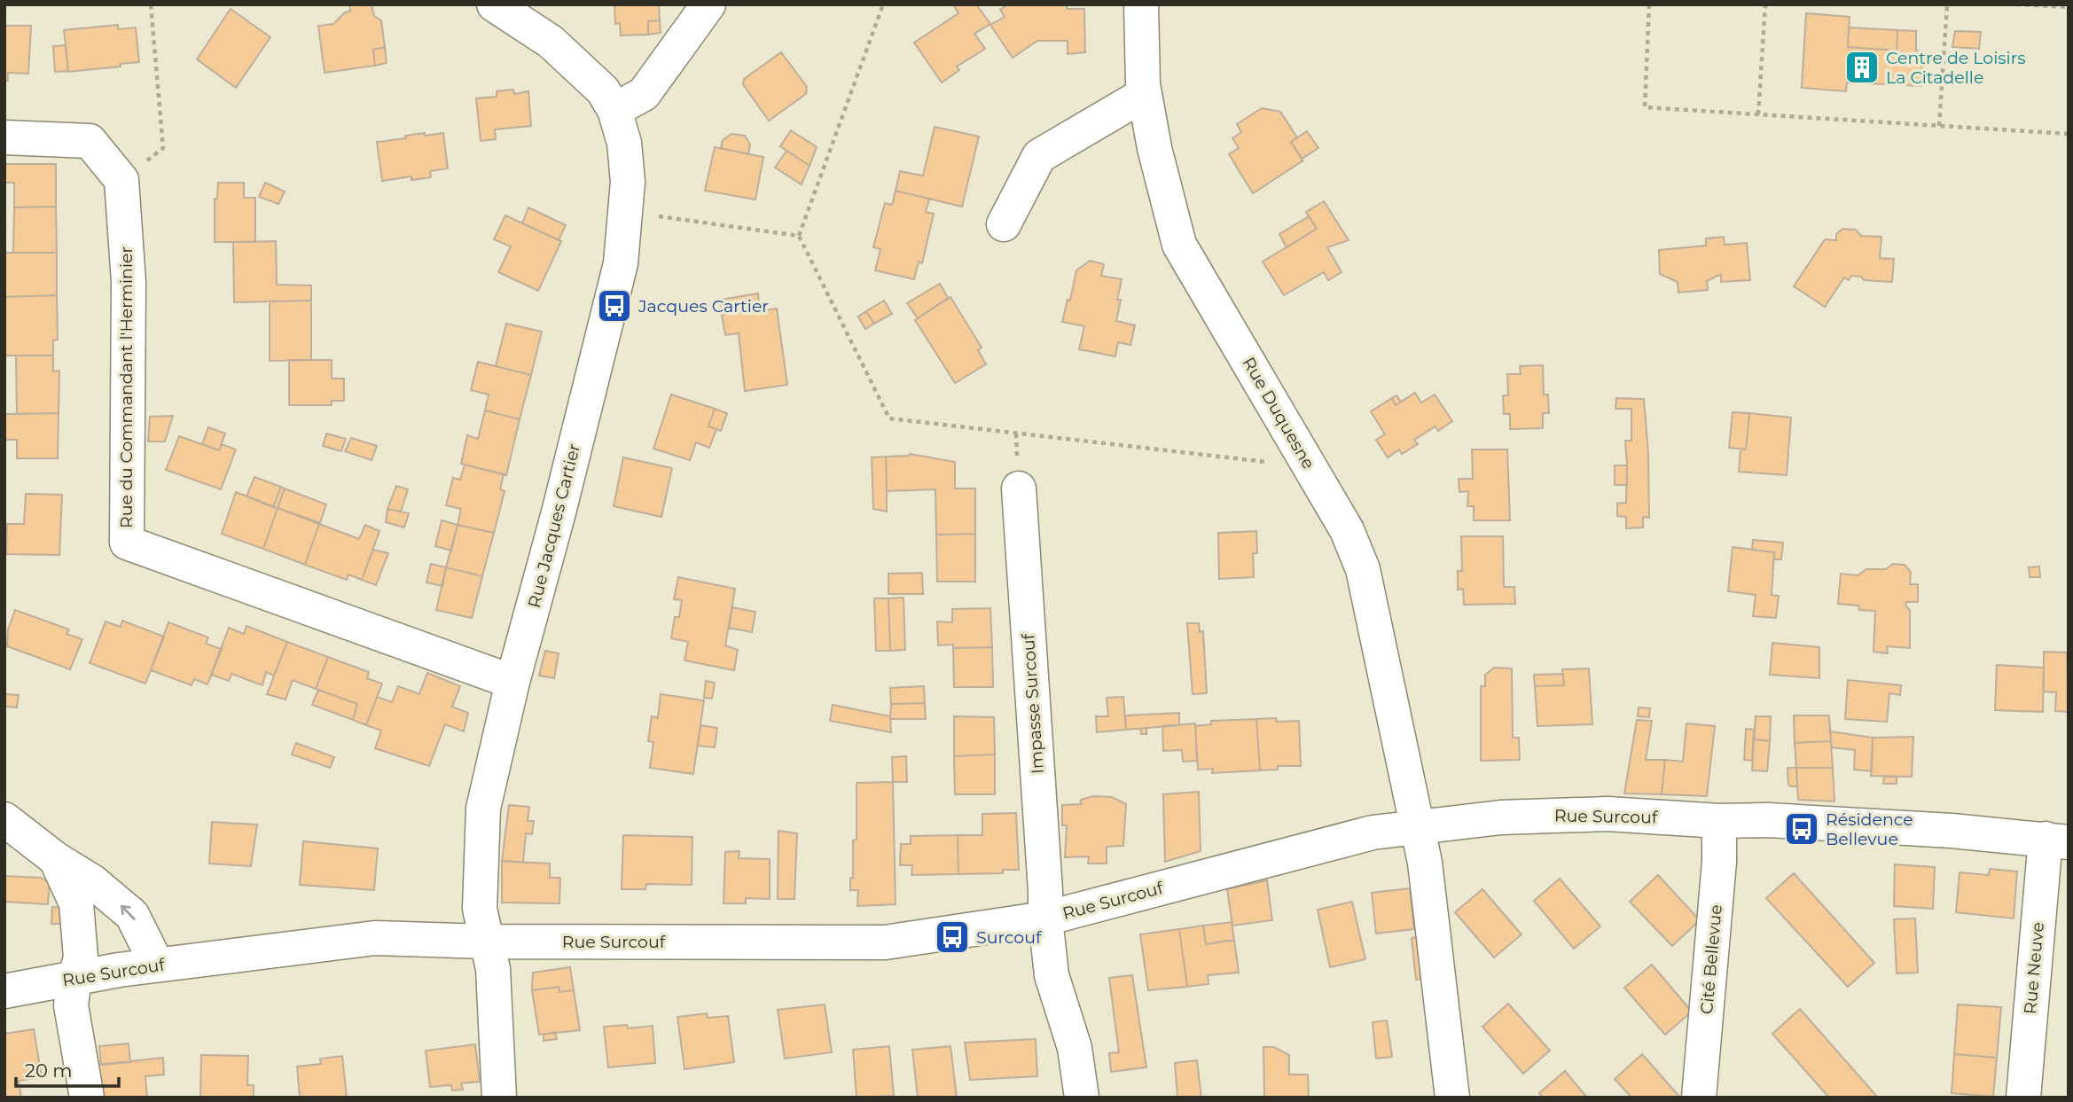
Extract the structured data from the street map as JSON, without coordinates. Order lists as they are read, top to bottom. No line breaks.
{"streets":{"street":["Rue du Commandant l'Herminier","Rue Duquesne","Rue Jacques Cartier","Impasse Surcouf","Rue Surcouf","Cité Bellevue","Rue Neuve"]},"crossings":[["Rue du Commandant l'Herminier","Rue Jacques Cartier"],["Rue Duquesne","Rue Surcouf"],["Rue Jacques Cartier","Rue Surcouf"],["Impasse Surcouf","Rue Surcouf"],["Rue Surcouf","Cité Bellevue"],["Rue Surcouf","Rue Neuve"]],"places":{"building":["Centre de Loisirs La Citadelle"],"bus stop":["Jacques Cartier","Résidence Bellevue","Surcouf"]},"scale_bar":"20 m"}
